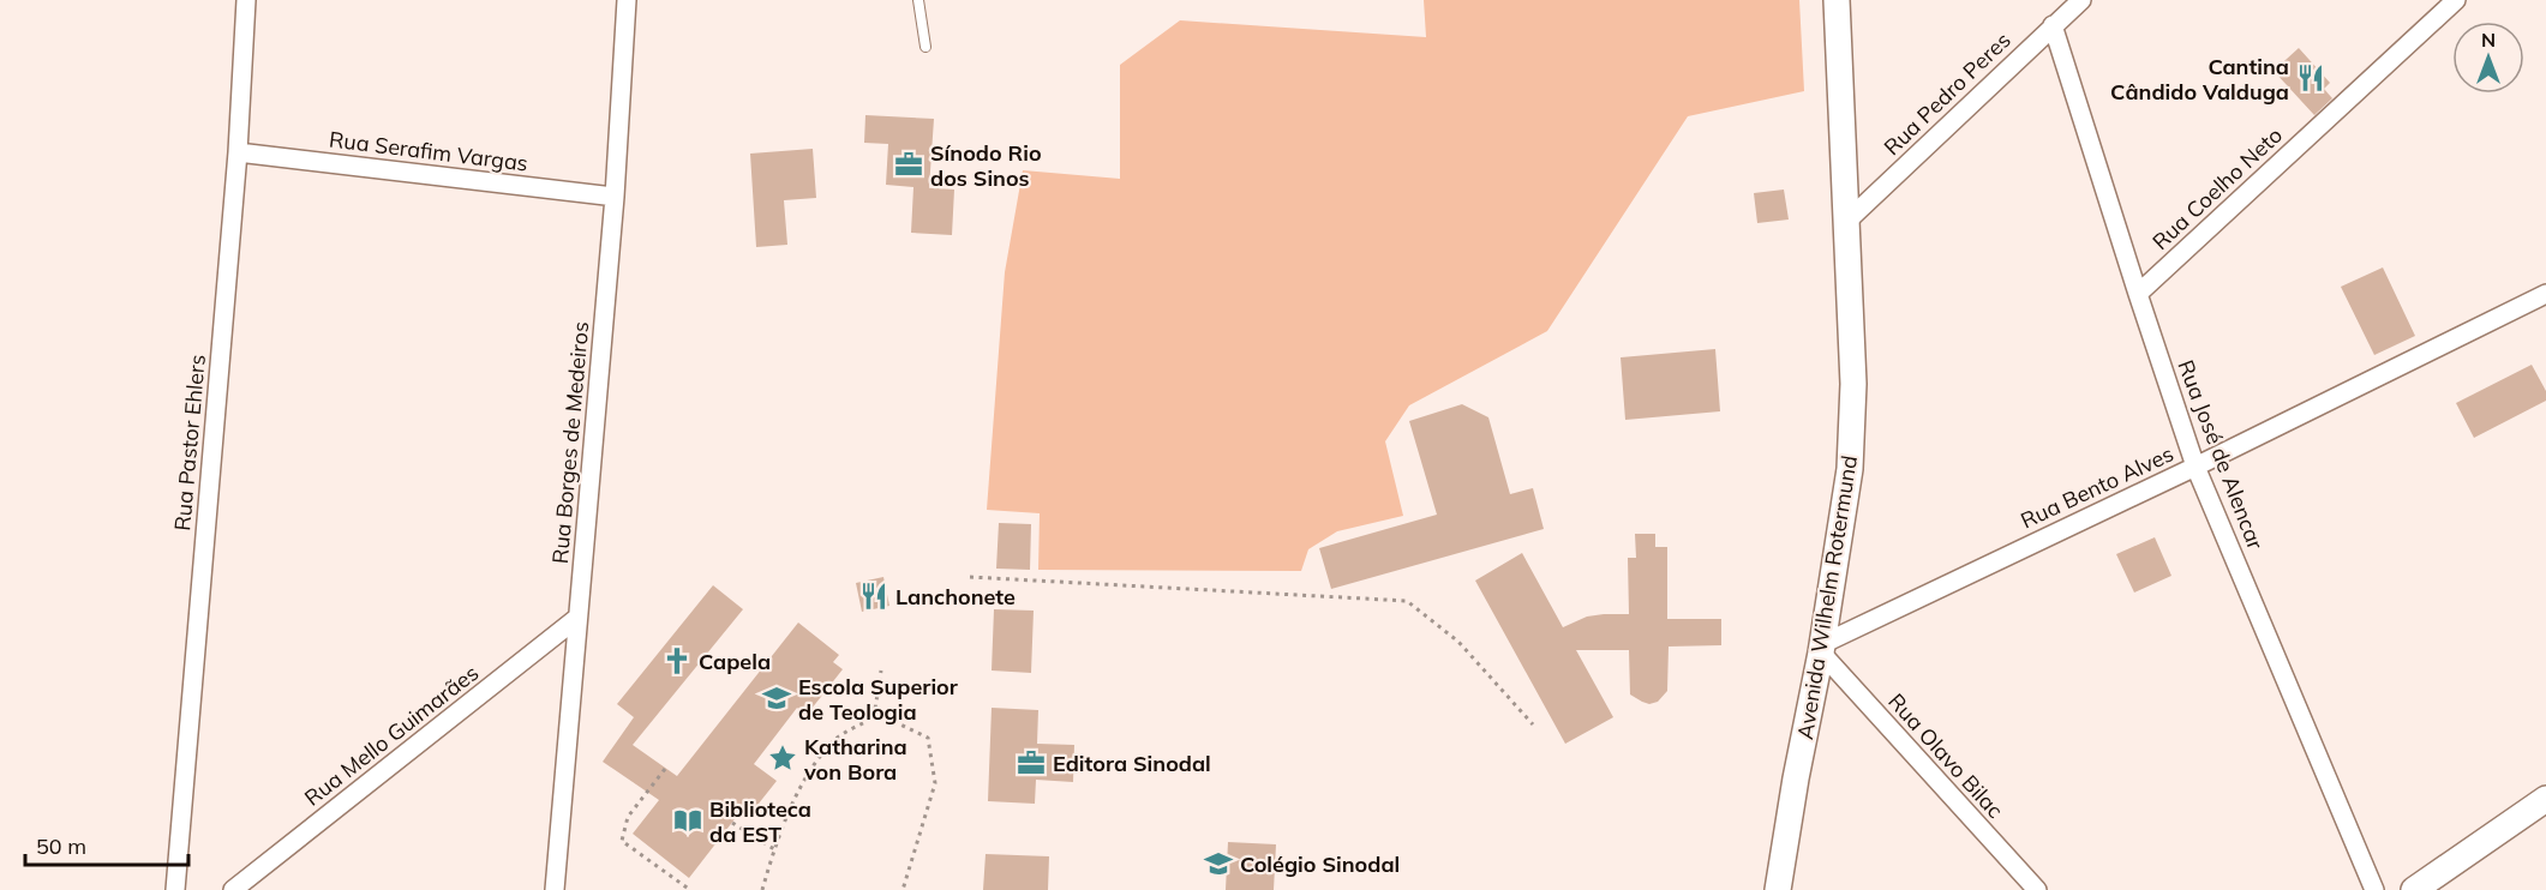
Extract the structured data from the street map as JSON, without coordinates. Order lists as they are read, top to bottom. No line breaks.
{"streets":{"street":["Rua Pedro Peres","Rua Serafim Vargas","Rua Coelho Neto","Rua Pastor Ehlers","Rua Borges de Medeiros","Rua José de Alencar","Rua Bento Alves","Avenida Wilhelm Rotermund","Rua Mello Guimarães","Rua Olavo Bilac"]},"crossings":[["Rua Pedro Peres","Rua José de Alencar"],["Rua Pedro Peres","Avenida Wilhelm Rotermund"],["Rua Serafim Vargas","Rua Pastor Ehlers"],["Rua Serafim Vargas","Rua Borges de Medeiros"],["Rua Coelho Neto","Rua José de Alencar"],["Rua Borges de Medeiros","Rua Mello Guimarães"],["Rua José de Alencar","Rua Bento Alves"],["Rua Bento Alves","Avenida Wilhelm Rotermund"],["Rua Bento Alves","Rua Olavo Bilac"],["Avenida Wilhelm Rotermund","Rua Olavo Bilac"]],"places":{"restaurant":["Cantina Cândido Valduga","Lanchonete"],"office":["Sínodo Rio dos Sinos","Editora Sinodal"],"church":["Capela"],"school or university":["Escola Superior de Teologia","Colégio Sinodal"],"place":["Katharina von Bora"],"library":["Biblioteca da EST"]},"scale_bar":"50 m","north":"top"}
